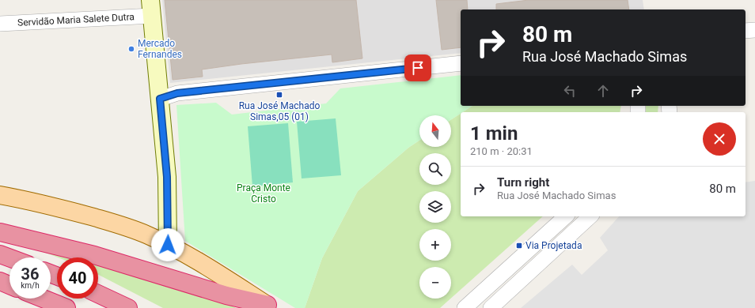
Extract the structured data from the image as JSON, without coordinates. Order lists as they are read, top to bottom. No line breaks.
{"streets":{"street":["Servidão Maria Salete Dutra"]},"parks":["Praça Monte Cristo"],"places":{"other":["Mercado Fernandes"],"transit":["Rua José Machado Simas,05 (01)","Via Projetada"]},"north":"top","page":{"turn":["80 m","Rua José Machado Simas"],"heading":["1 min","210 m · 20:31"],"map_buttons":["+","−"],"list":[{"name":"Turn right","note":"Rua José Machado Simas","value":"80 m"}],"speed":"36 km/h","limit":"40"}}
